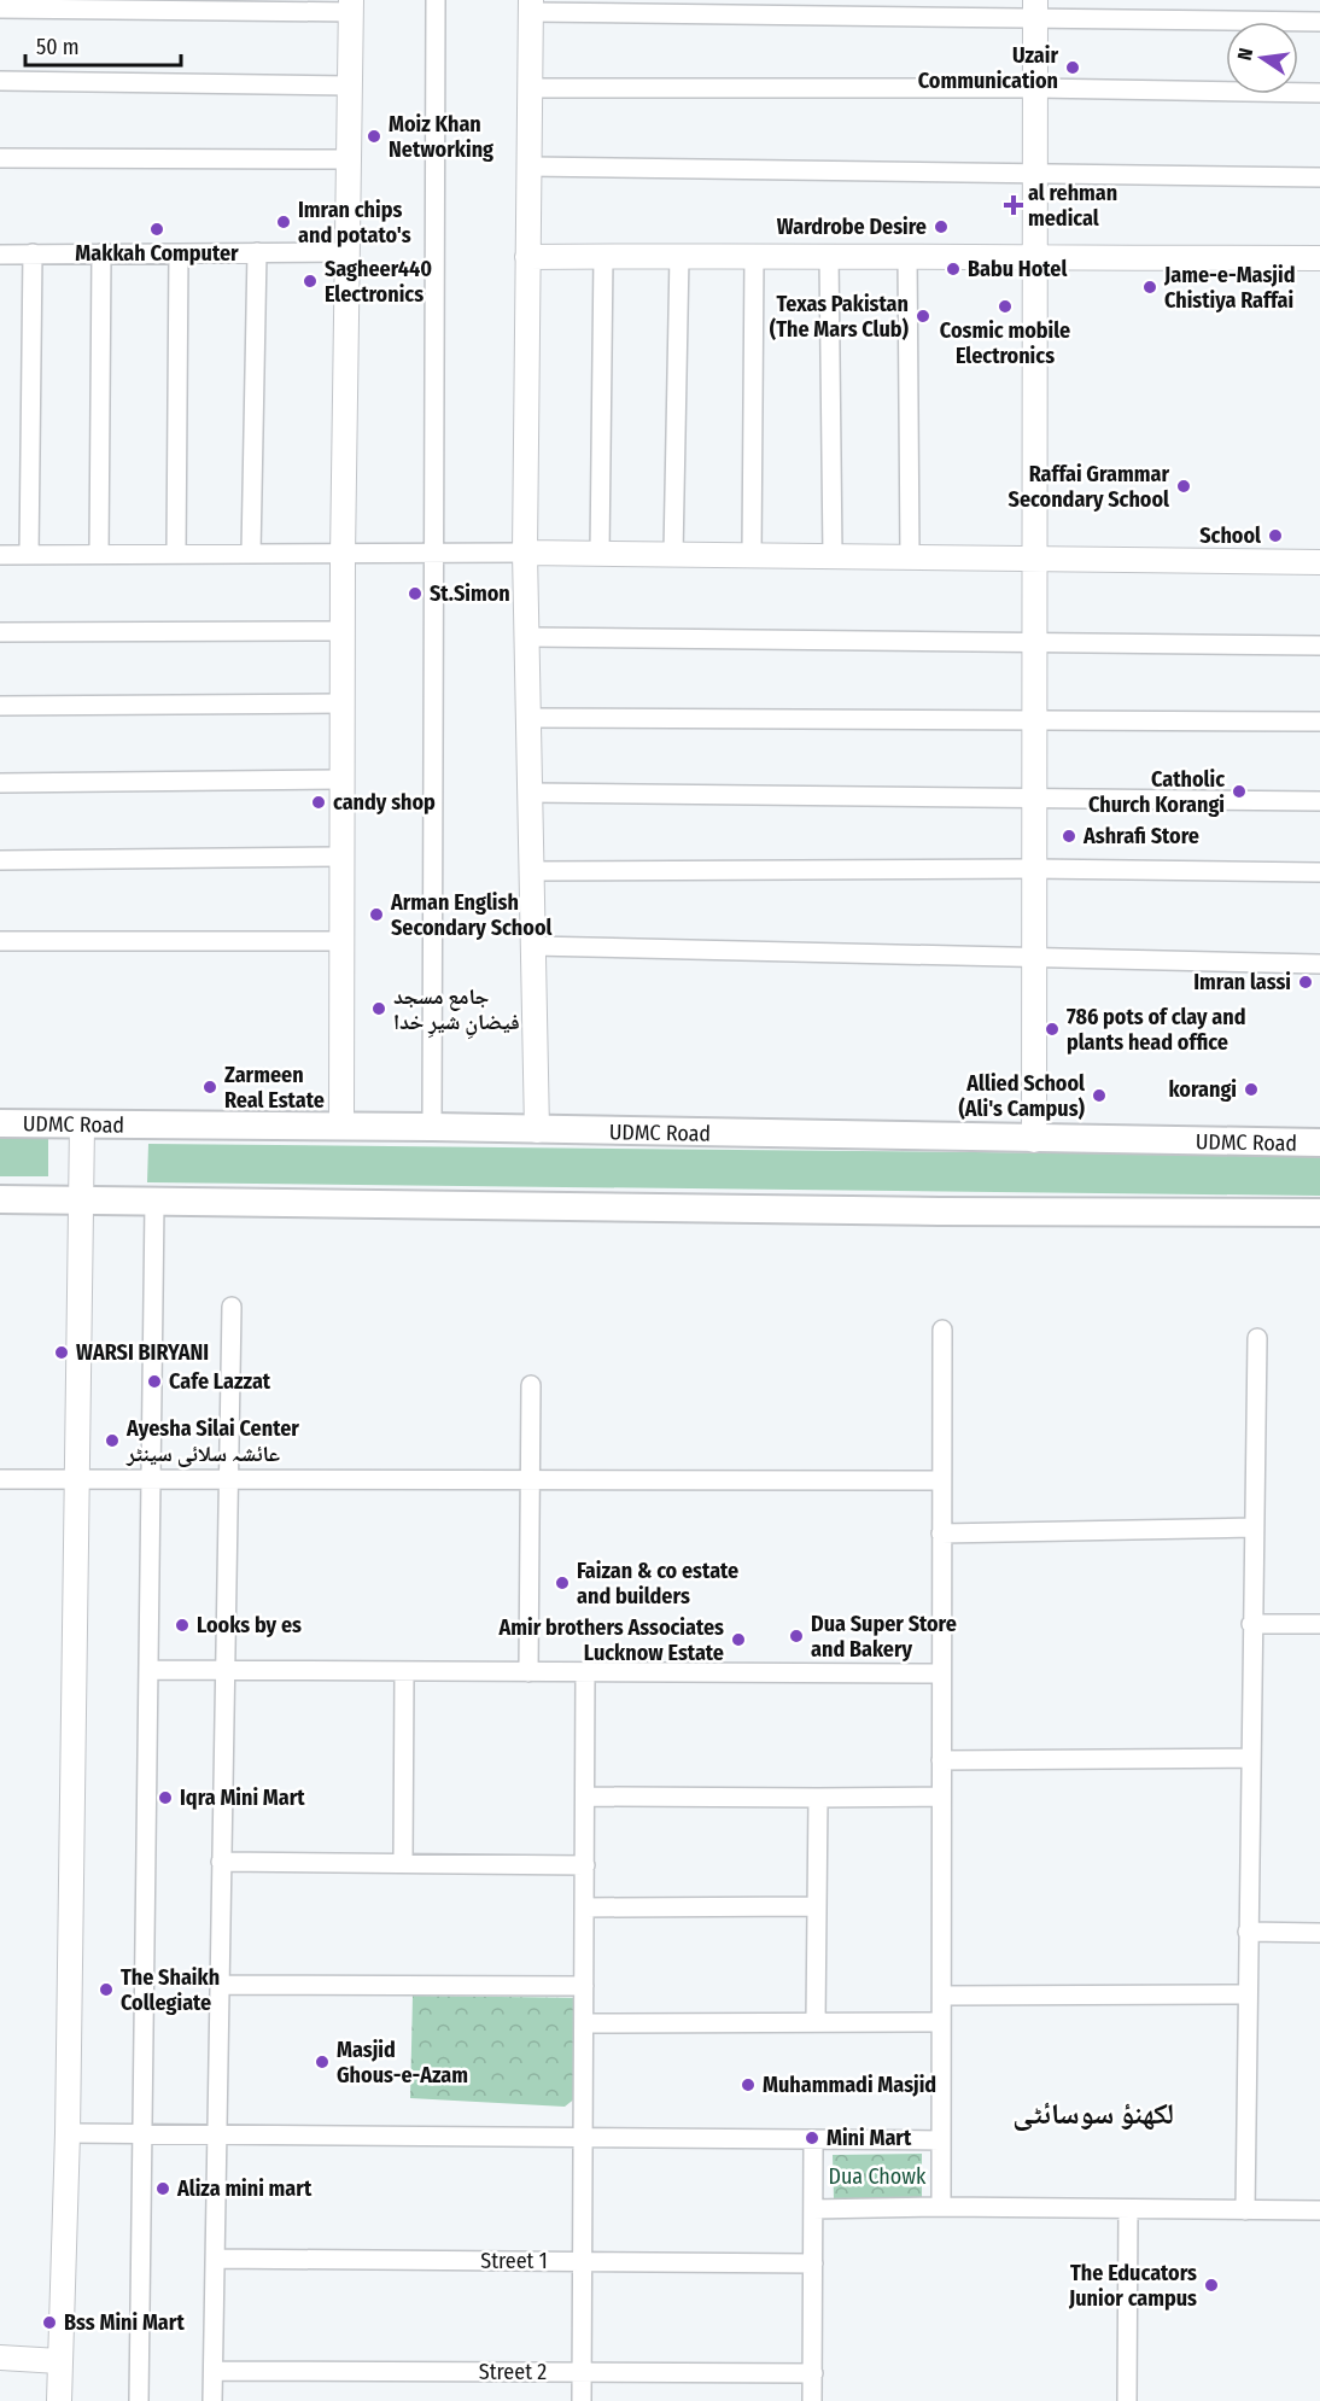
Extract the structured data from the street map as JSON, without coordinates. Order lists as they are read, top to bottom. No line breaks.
{"streets":{"main road":["UDMC Road"],"street":["Street 1","Street 2"]},"districts":["لکھنؤ سوسائٹی"],"parks":["Dua Chowk"],"places":{"other":["Uzair Communication","Moiz Khan Networking","Imran chips and potato's","Wardrobe Desire","Makkah Computer","Babu Hotel","Sagheer440 Electronics","Jame-e-Masjid Chistiya Raffai","Cosmic mobile Electronics","Texas Pakistan (The Mars Club)","Raffai Grammar Secondary School","School","St.Simon","Catholic Church Korangi","candy shop","Ashrafi Store","Arman English Secondary School","Imran lassi","جامع مسجد فیضانِ شیرِ خدا","786 pots of clay and plants head office","Zarmeen Real Estate","korangi","Allied School (Ali's Campus)","WARSI BIRYANI","Cafe Lazzat","Ayesha Silai Center عائشہ سلائی سینٹر","Faizan & co estate and builders","Looks by es","Dua Super Store and Bakery","Amir brothers Associates Lucknow Estate","Iqra Mini Mart","The Shaikh Collegiate","Masjid Ghous-e-Azam","Muhammadi Masjid","Mini Mart","Aliza mini mart","The Educators Junior campus","Bss Mini Mart"],"health":["al rehman medical"]},"scale_bar":"50 m","north":"left"}
